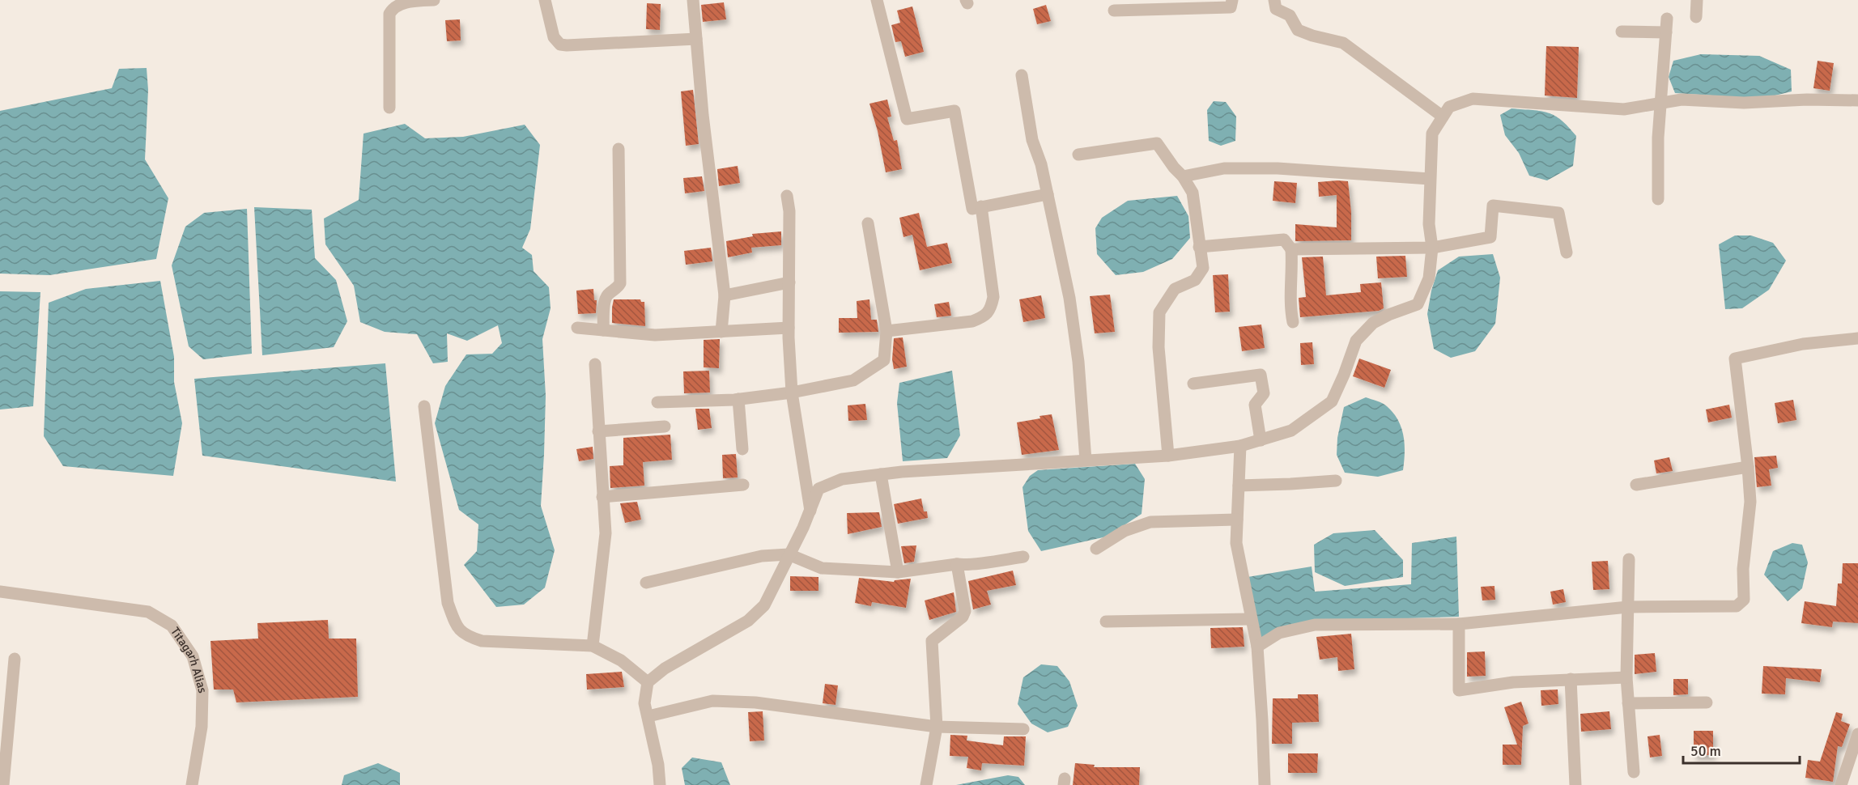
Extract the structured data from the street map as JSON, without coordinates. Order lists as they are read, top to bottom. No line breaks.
{"streets":{"street":["Titagarh Alias"]},"scale_bar":"50 m"}
